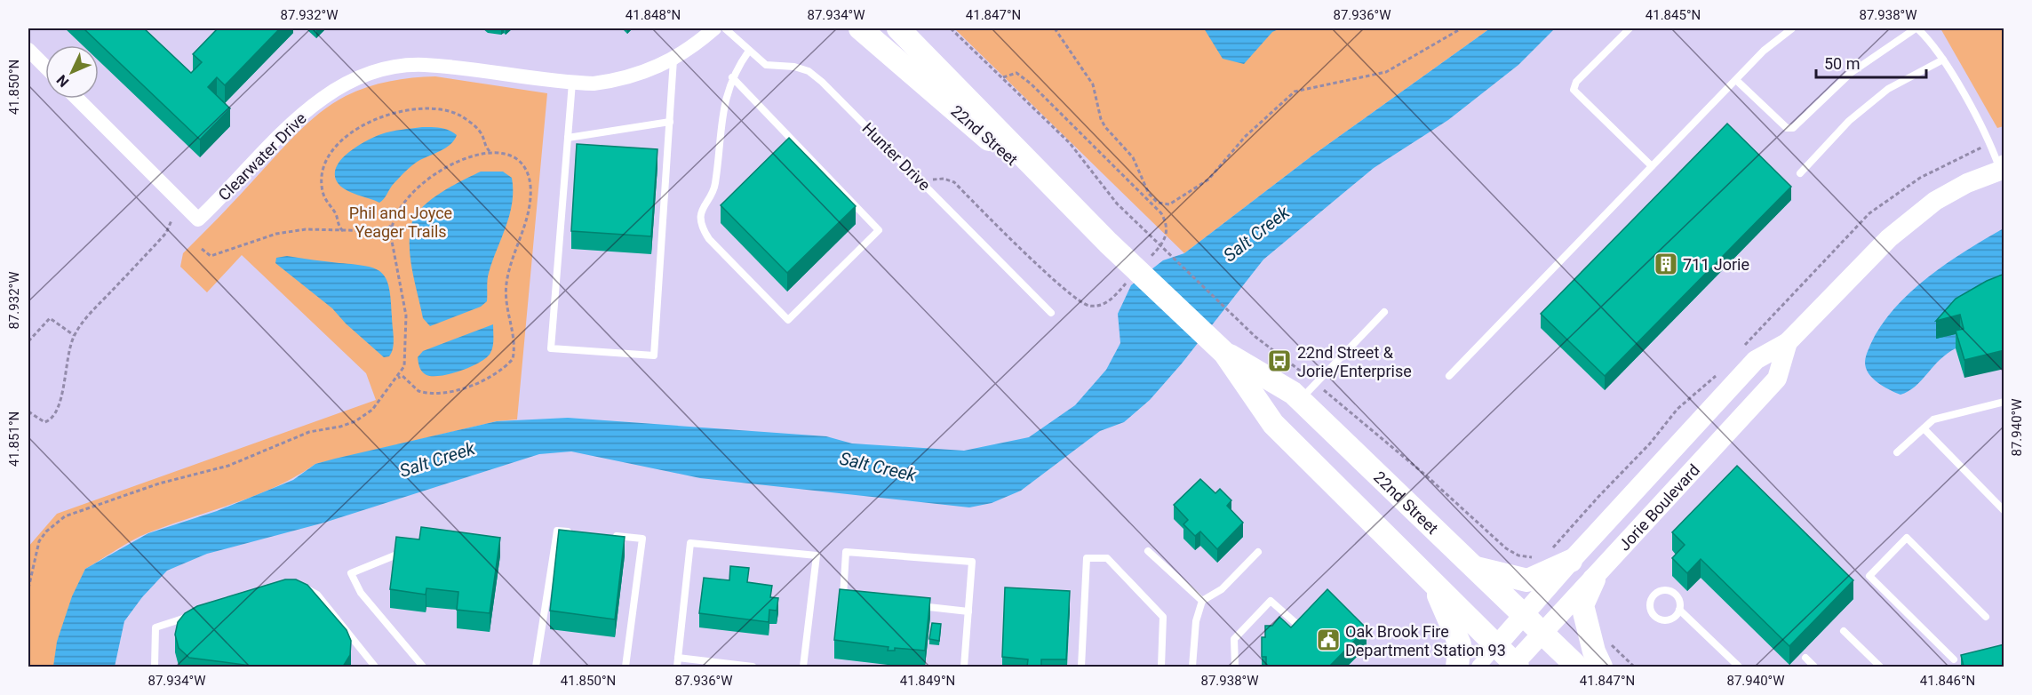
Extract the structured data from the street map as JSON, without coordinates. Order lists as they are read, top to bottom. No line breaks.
{"streets":{"main road":["22nd Street","Jorie Boulevard"],"street":["Clearwater Drive"],"lane":["Hunter Drive"]},"crossings":[["22nd Street","Jorie Boulevard"]],"water":["Salt Creek"],"parks":["Phil and Joyce Yeager Trails"],"places":{"building":["711 Jorie"],"bus stop":["22nd Street & Jorie/Enterprise"],"public building":["Oak Brook Fire Department Station 93"]},"scale_bar":"50 m","north":"bottom left","coordinates":["87.932°W","41.848°N","87.934°W","41.847°N","87.936°W","41.845°N","87.938°W","41.850°N","87.940°W","41.851°N","41.849°N","41.846°N"]}
